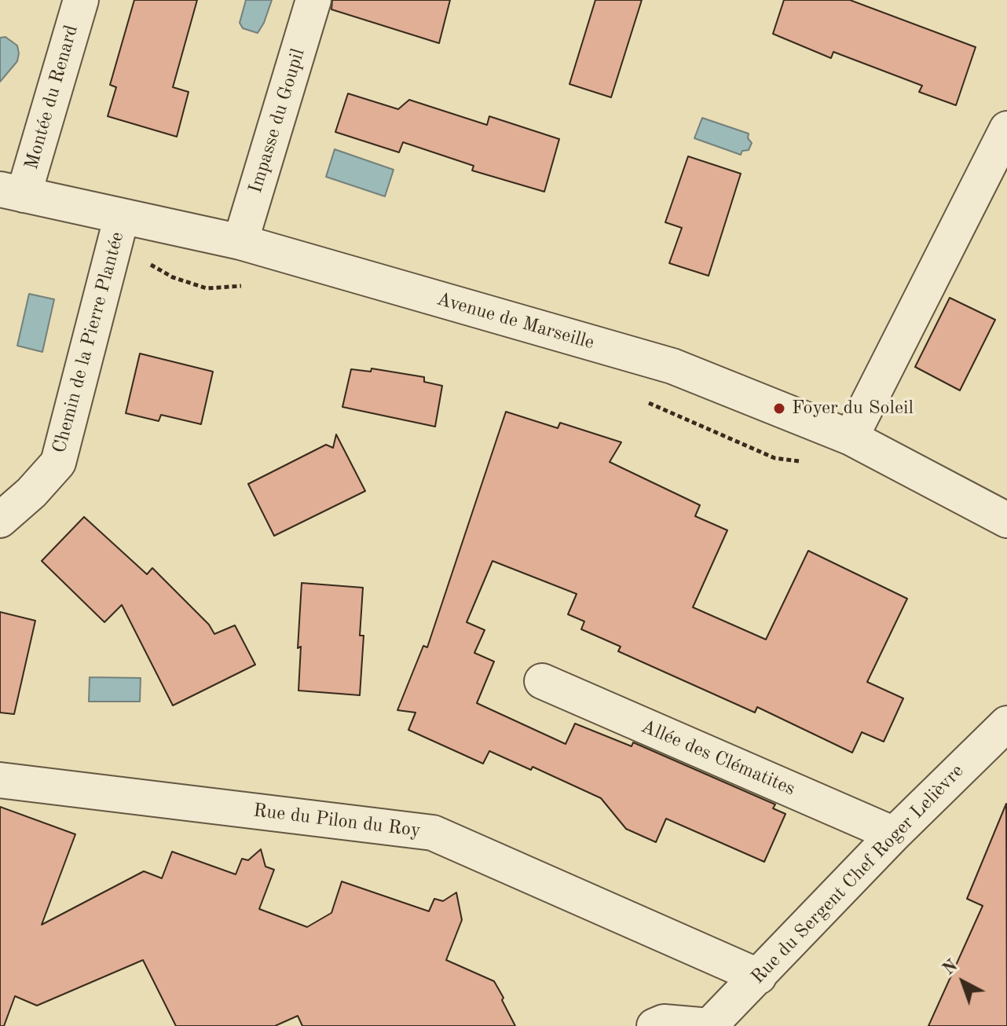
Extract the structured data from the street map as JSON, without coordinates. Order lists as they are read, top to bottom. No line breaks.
{"streets":{"street":["Montée du Renard","Impasse du Goupil","Avenue de Marseille","Chemin de la Pierre Plantée","Allée des Clématites","Rue du Pilon du Roy","Rue du Sergent Chef Roger Lelièvre"]},"crossings":[["Montée du Renard","Avenue de Marseille"],["Impasse du Goupil","Avenue de Marseille"],["Avenue de Marseille","Chemin de la Pierre Plantée"],["Allée des Clématites","Rue du Sergent Chef Roger Lelièvre"],["Rue du Pilon du Roy","Rue du Sergent Chef Roger Lelièvre"]],"places":["Foyer du Soleil"],"north":"top left"}
